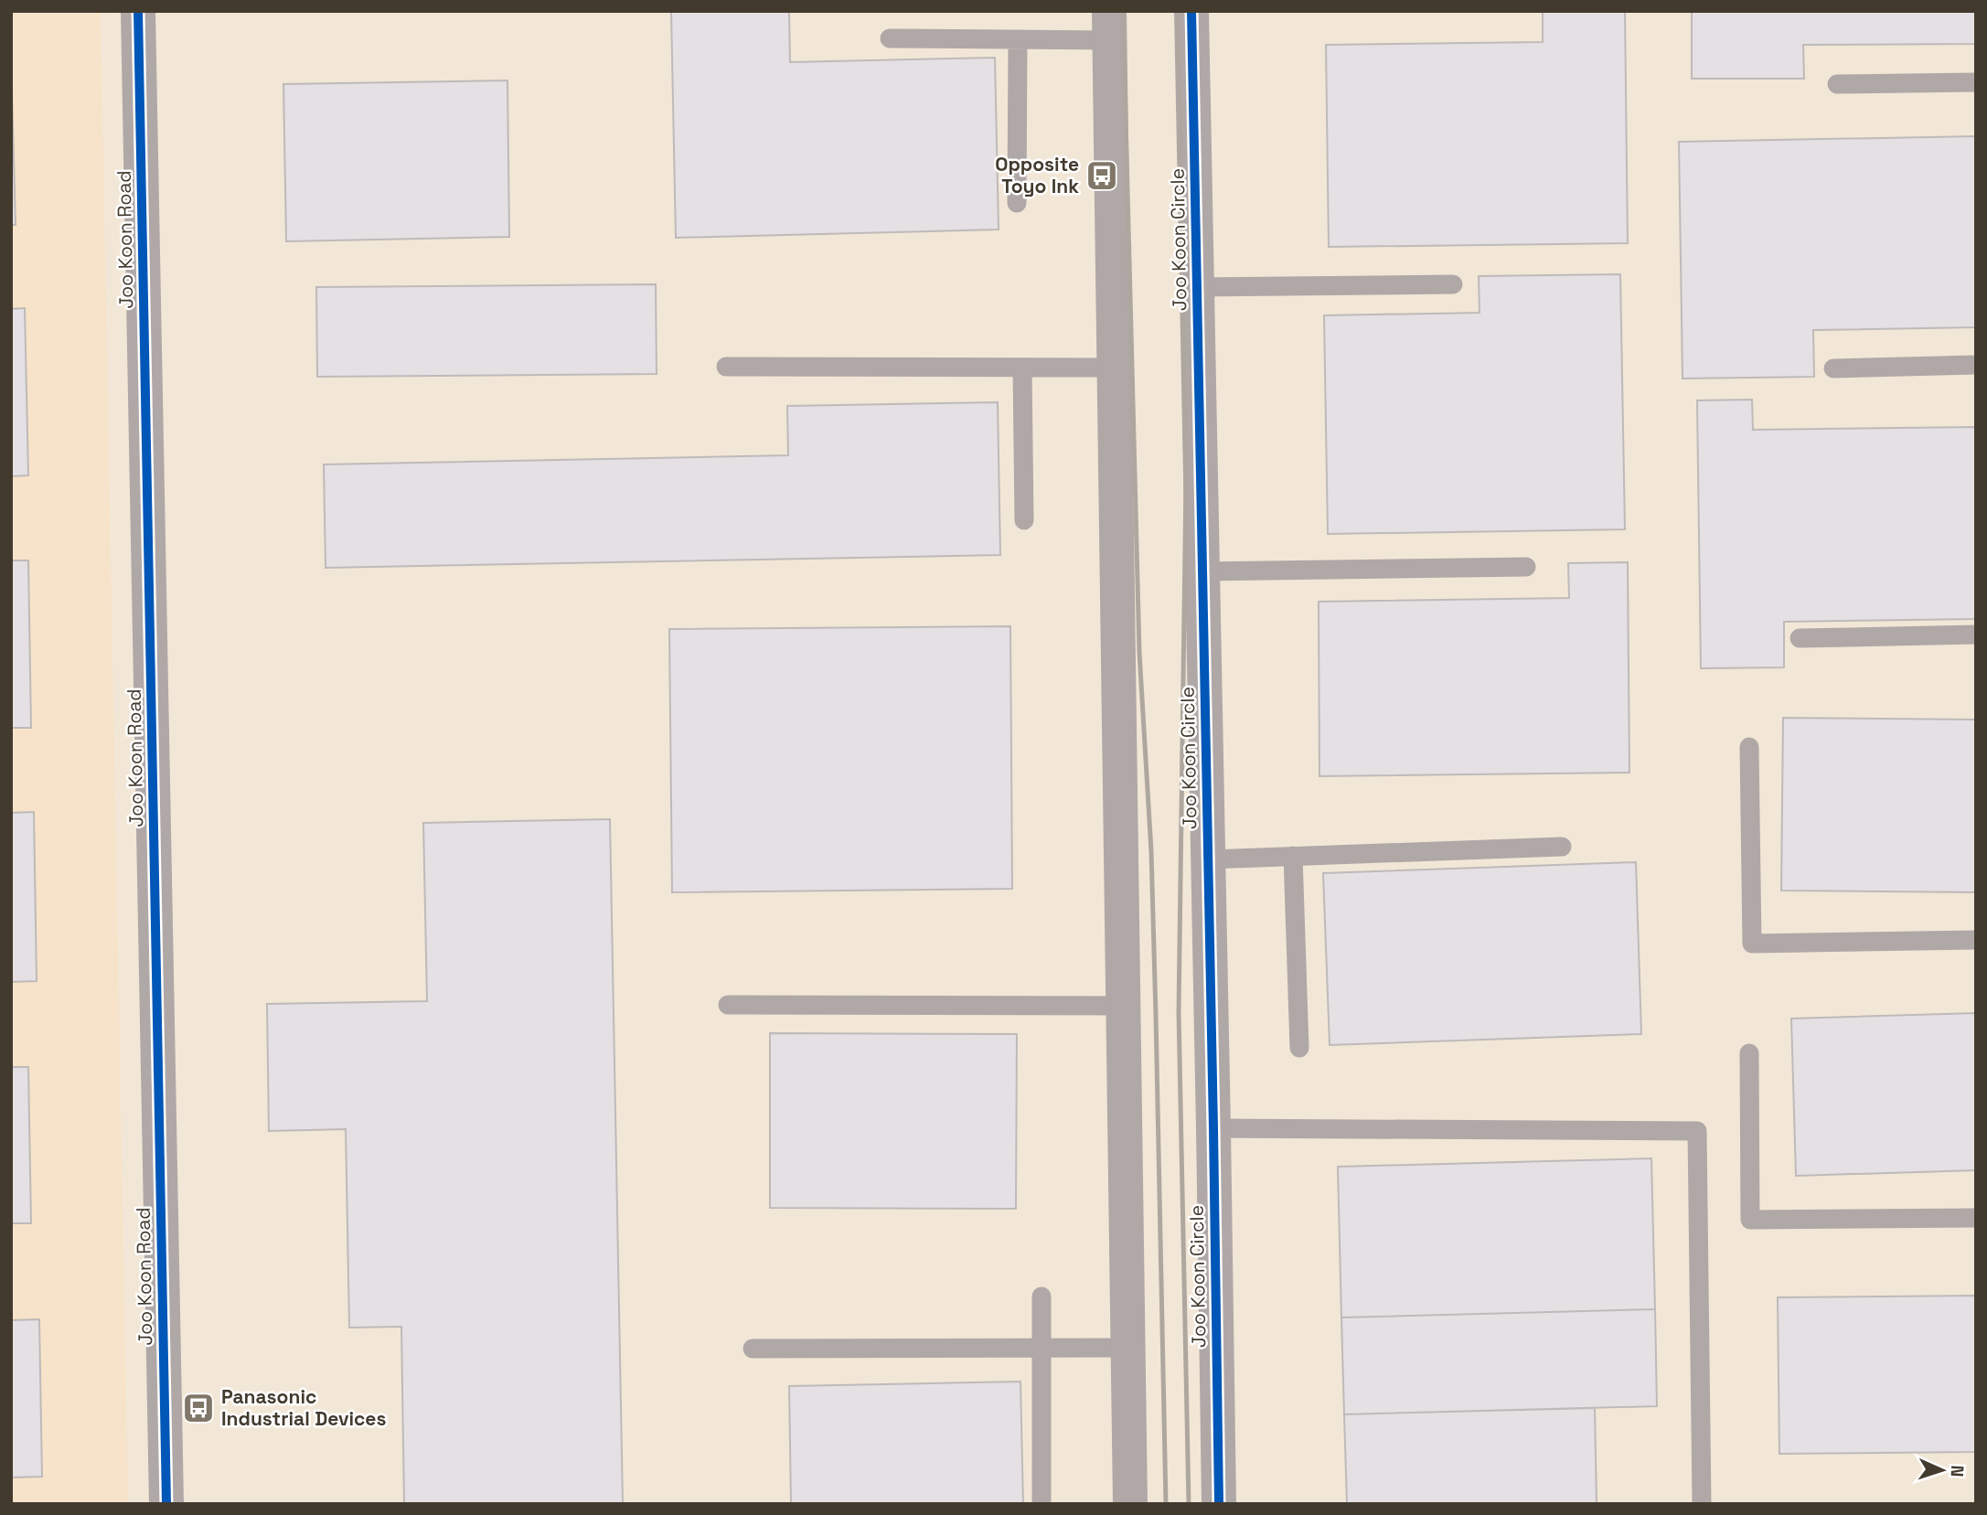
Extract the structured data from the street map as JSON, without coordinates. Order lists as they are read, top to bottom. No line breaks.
{"streets":{"street":["Joo Koon Road","Joo Koon Circle"]},"places":{"bus stop":["Opposite Toyo Ink","Panasonic Industrial Devices"]},"north":"right"}
